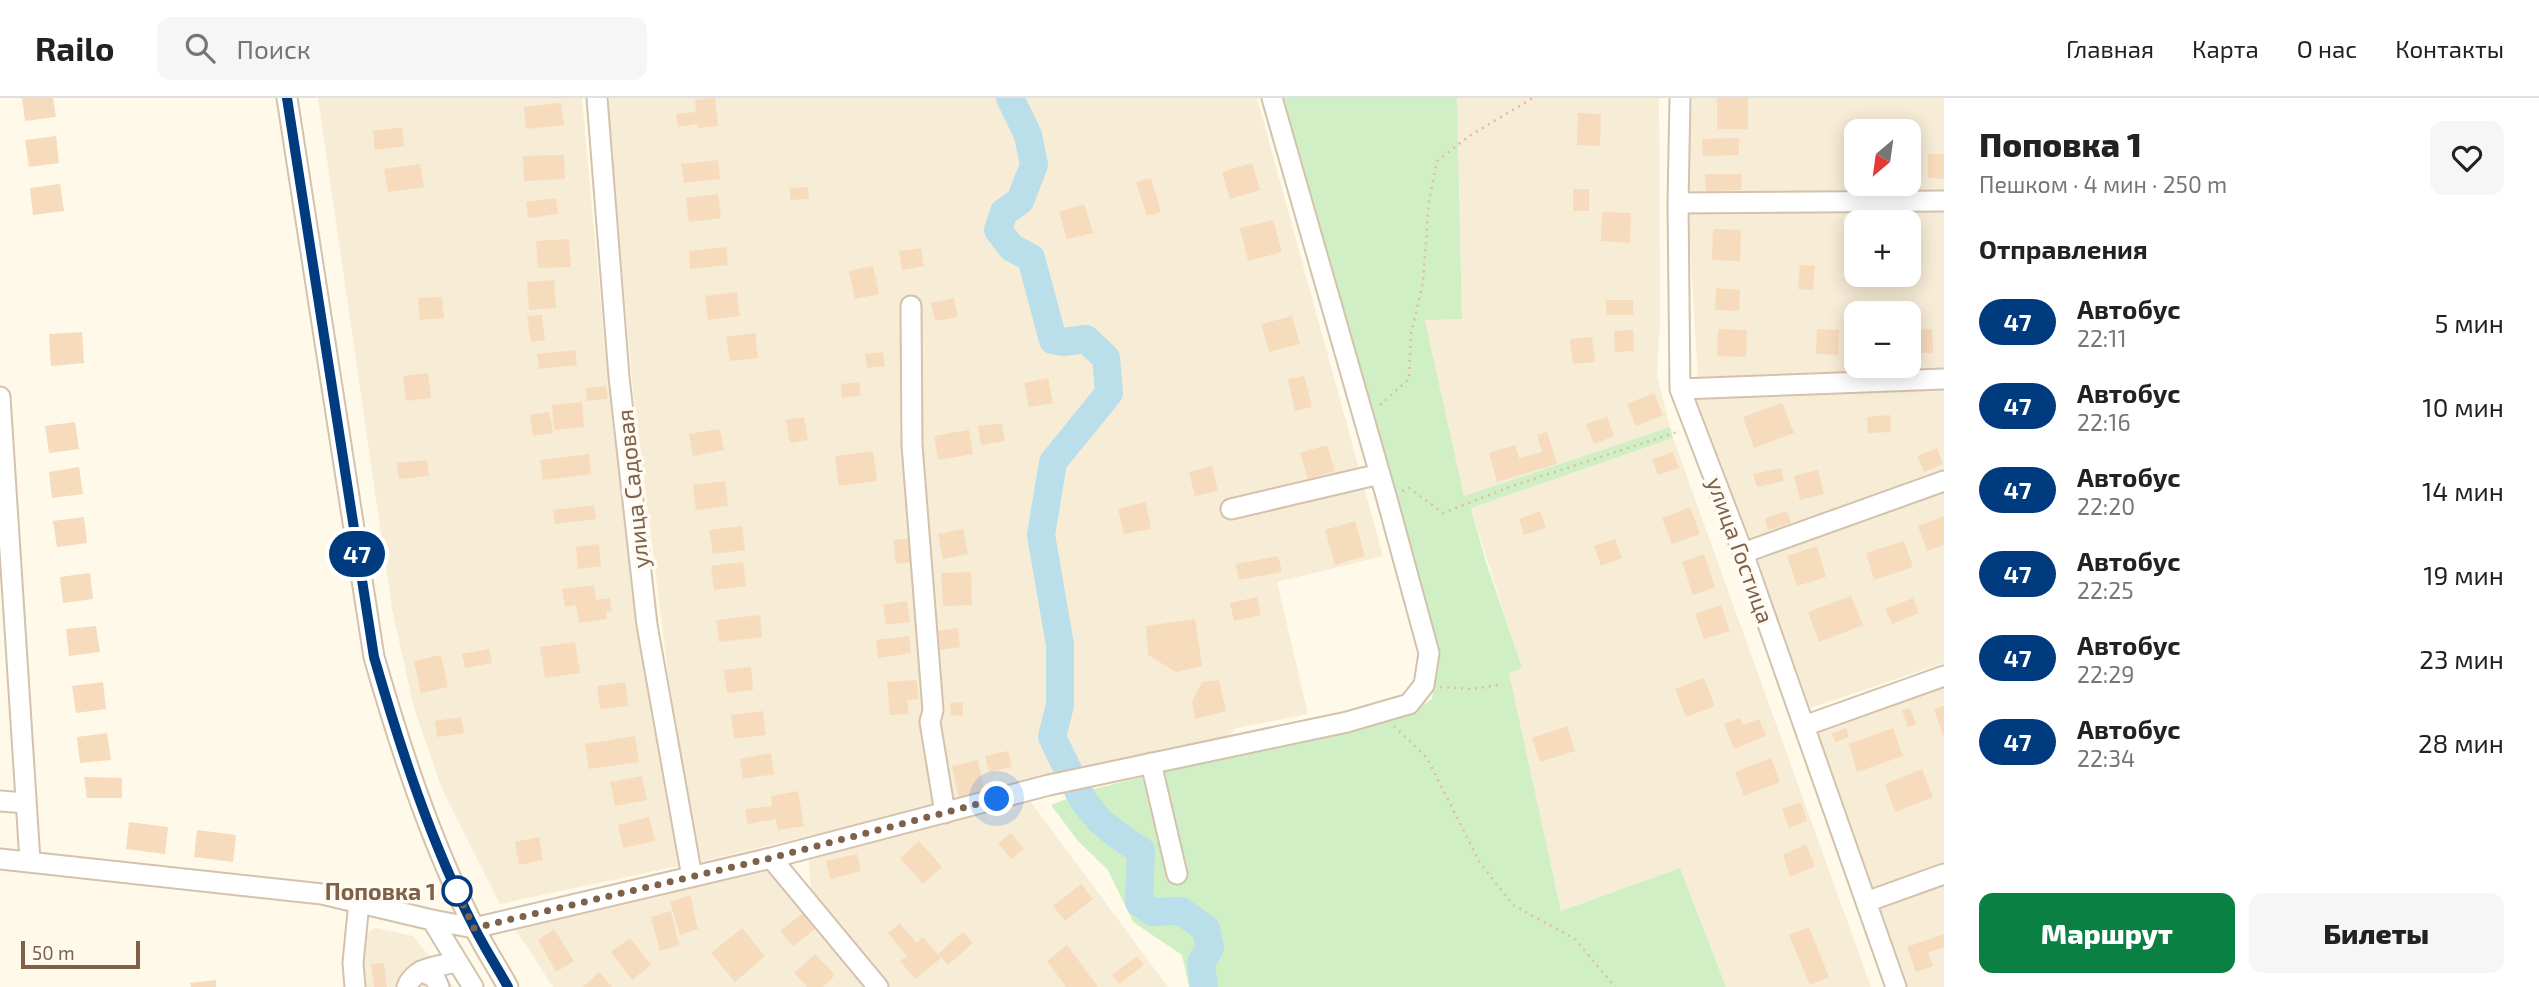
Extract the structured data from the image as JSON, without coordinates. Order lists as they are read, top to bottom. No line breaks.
{"streets":{"street":["улица Садовая","улица Гостица"]},"places":["Поповка 1"],"lines":["bus line 47"],"scale_bar":"50 m","north":"bottom left","page":{"header":"Railo","search":"Поиск","nav":["Главная","Карта","О нас","Контакты"],"on_map":"47","heading":[["Поповка 1","Пешком · 4 мин · 250 m"],"Отправления"],"map_buttons":["+","−"],"list":[{"mark":"47","name":"Автобус","note":"22:11","value":"5 мин"},{"mark":"47","name":"Автобус","note":"22:16","value":"10 мин"},{"mark":"47","name":"Автобус","note":"22:20","value":"14 мин"},{"mark":"47","name":"Автобус","note":"22:25","value":"19 мин"},{"mark":"47","name":"Автобус","note":"22:29","value":"23 мин"},{"mark":"47","name":"Автобус","note":"22:34","value":"28 мин"}],"buttons":["Маршрут","Билеты"],"scale":"50 m"}}
